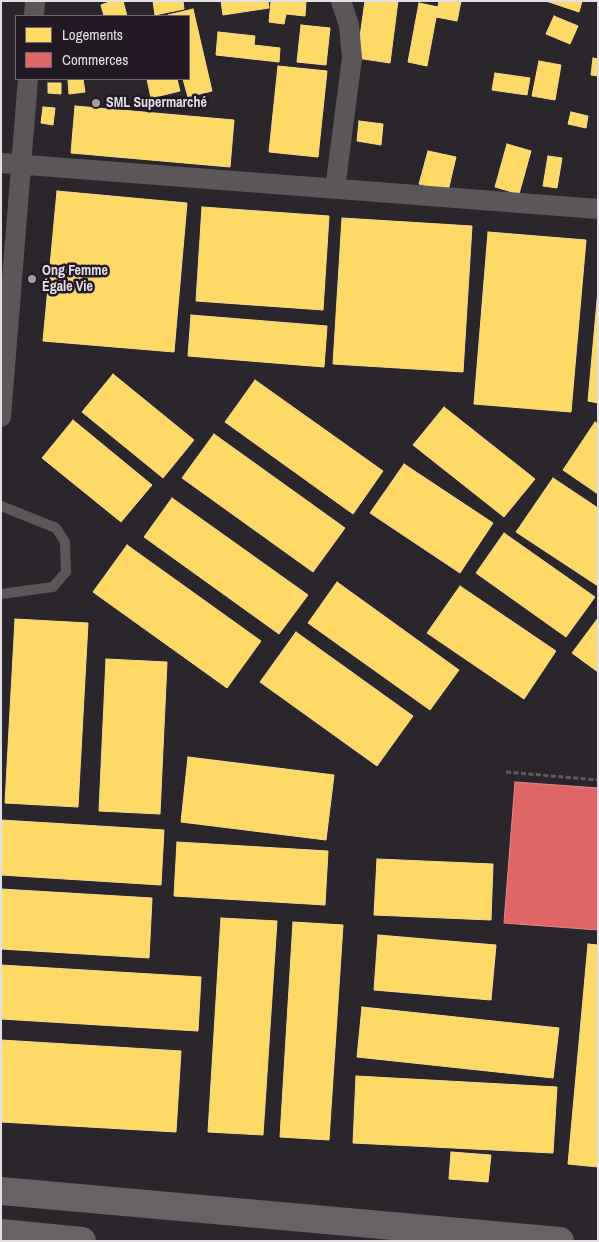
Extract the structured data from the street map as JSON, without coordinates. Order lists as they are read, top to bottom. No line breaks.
{"places":["SML Supermarché","Ong Femme Égale Vie"],"legend":["Logements","Commerces"]}
